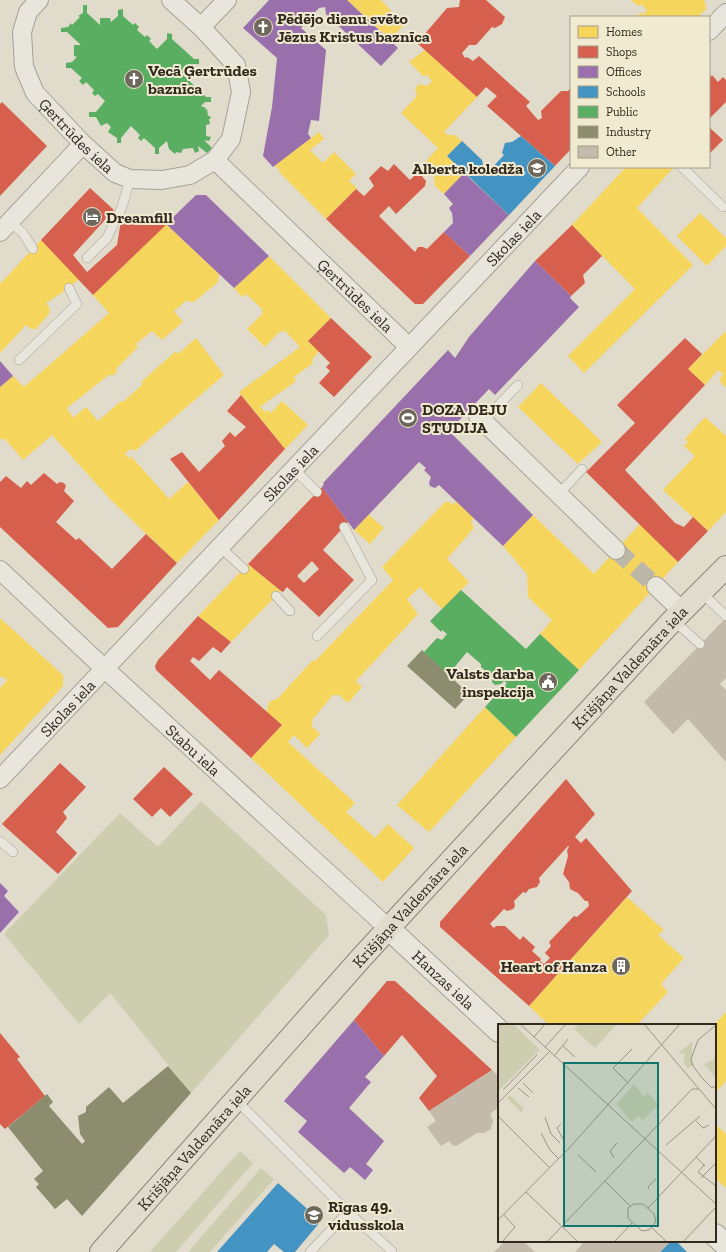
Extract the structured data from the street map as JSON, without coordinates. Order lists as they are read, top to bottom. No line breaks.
{"streets":{"main road":["Krišjāņa Valdemāra iela"],"street":["Ģertrūdes iela","Skolas iela","Stabu iela","Hanzas iela"]},"crossings":[["Ģertrūdes iela","Skolas iela"],["Skolas iela","Stabu iela"],["Krišjāņa Valdemāra iela","Stabu iela"],["Krišjāņa Valdemāra iela","Hanzas iela"],["Stabu iela","Hanzas iela"]],"places":{"church":["Pēdējo dienu svēto Jēzus Kristus baznīca","Vecā Ģertrūdes baznīca"],"school or university":["Alberta koledža","Rīgas 49. vidusskola"],"hotel":["Dreamfill"],"sports":["DOZA DEJU STUDIJA"],"public building":["Valsts darba inspekcija"],"building":["Heart of Hanza"]},"legend":["Homes","Shops","Offices","Schools","Public","Industry","Other"]}
